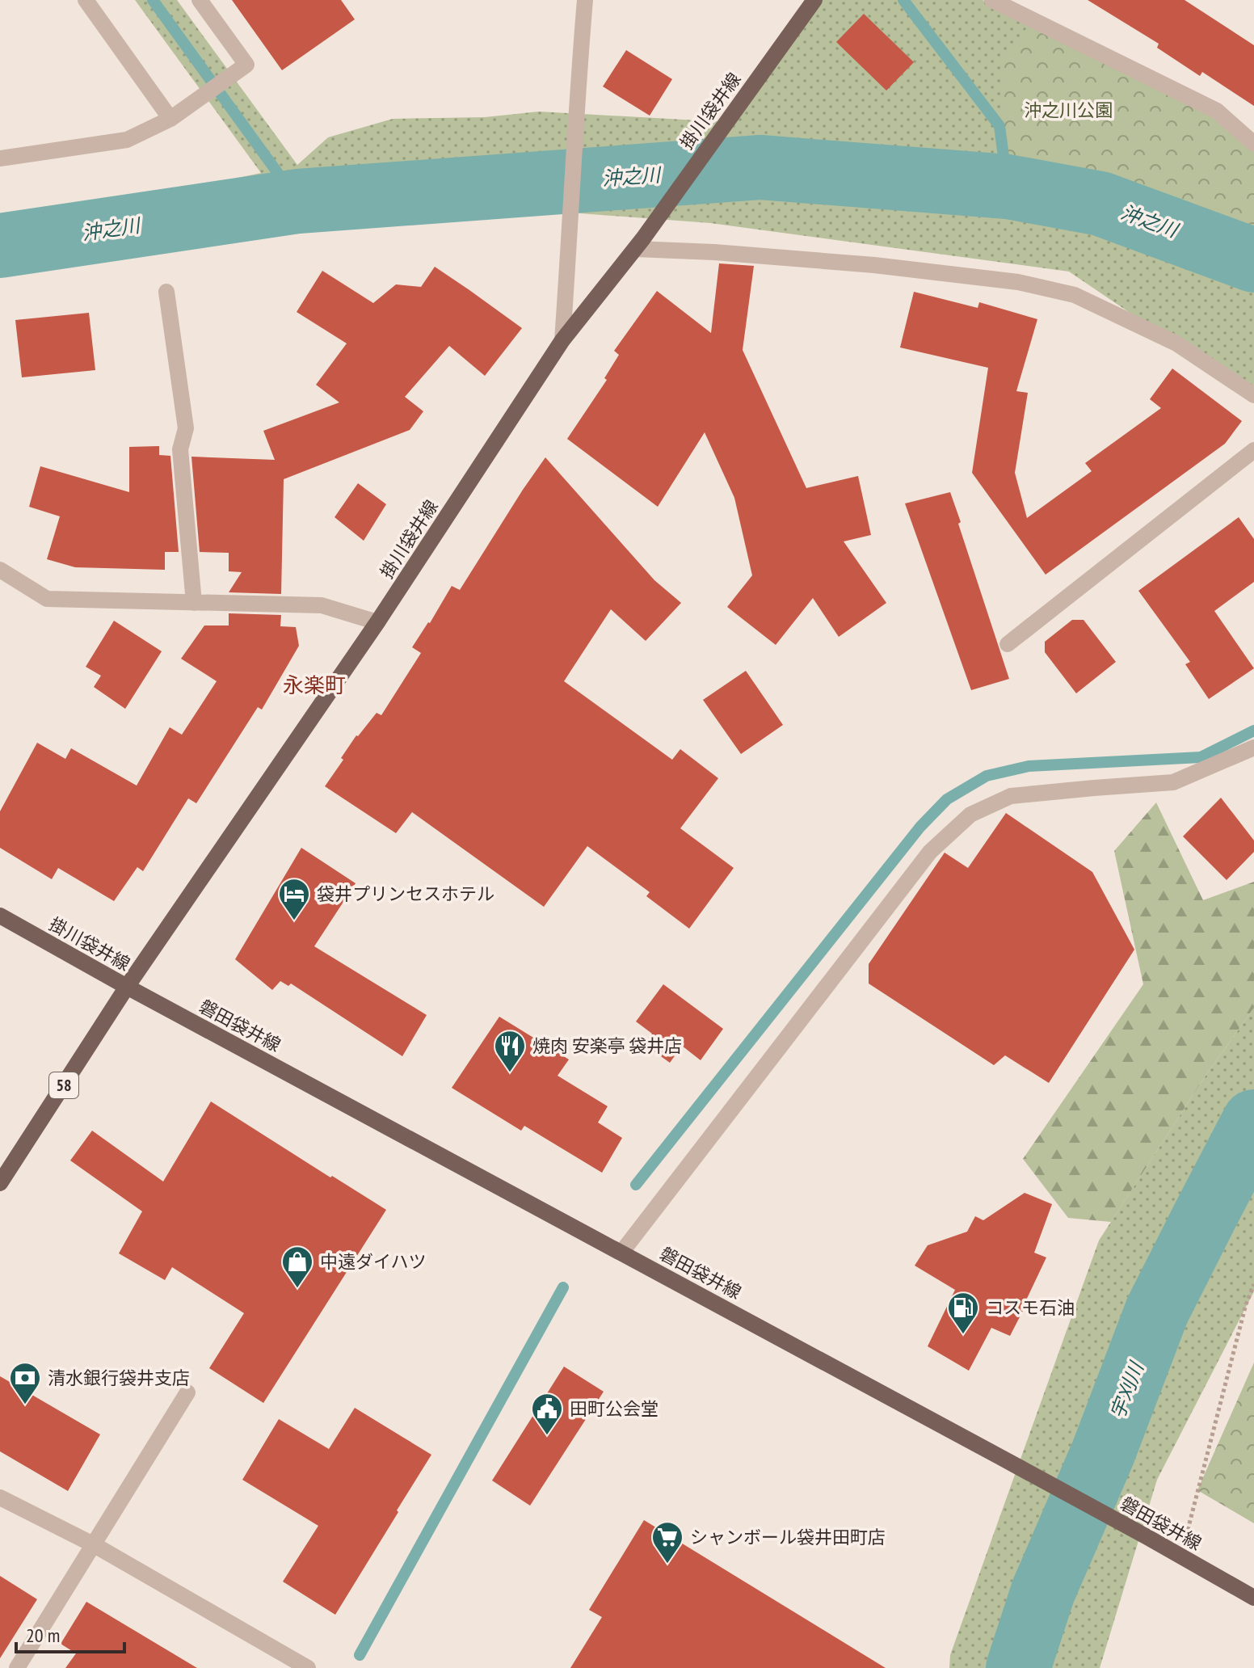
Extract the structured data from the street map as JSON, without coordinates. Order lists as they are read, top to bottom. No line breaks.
{"streets":{"main road":["掛川袋井線","磐田袋井線","58"]},"crossings":[["掛川袋井線","磐田袋井線"],["掛川袋井線","58"],["磐田袋井線","58"]],"districts":["永楽町"],"water":["沖之川","宇刈川"],"parks":["沖之川公園"],"places":{"hotel":["袋井プリンセスホテル"],"restaurant":["焼肉 安楽亭 袋井店"],"shop":["中遠ダイハツ"],"fuel station":["コスモ石油"],"bank":["清水銀行袋井支店"],"public building":["田町公会堂"],"supermarket":["シャンボール袋井田町店"]},"scale_bar":"20 m"}
